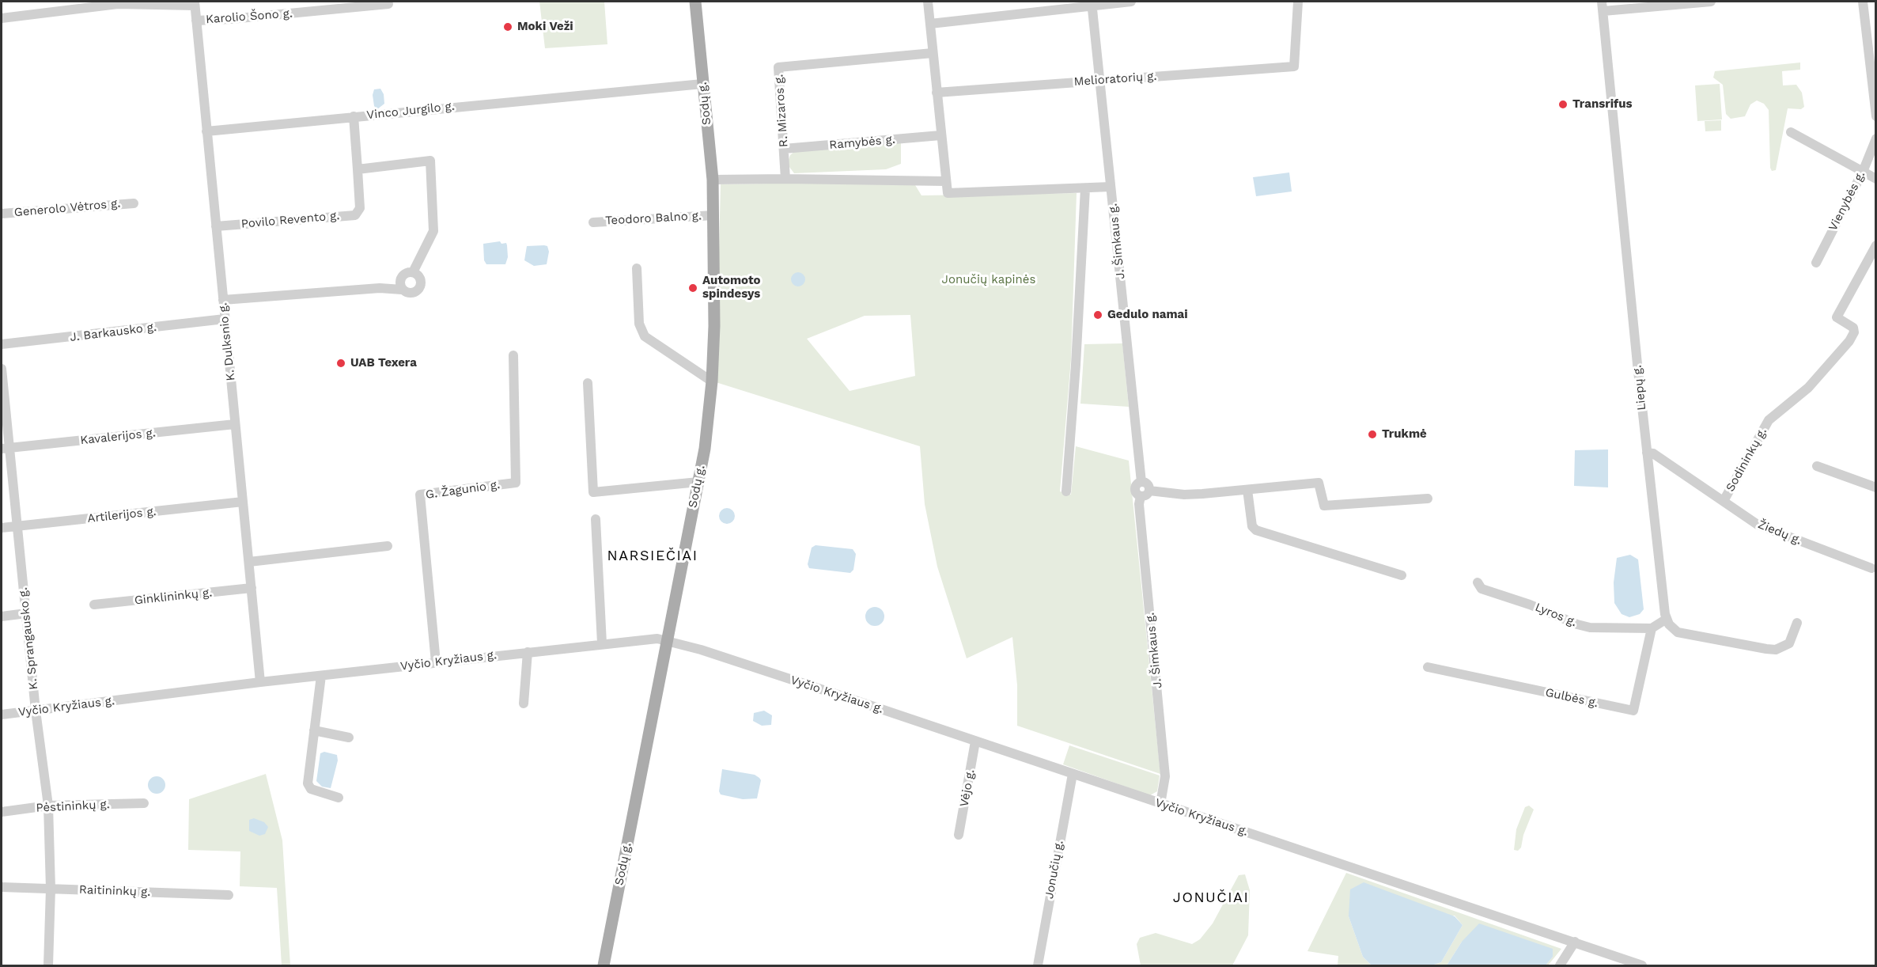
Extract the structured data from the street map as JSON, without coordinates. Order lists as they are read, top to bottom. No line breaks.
{"streets":{"main road":["Sodų g."],"street":["Karolio Šono g.","Melioratorių g.","Vinco Jurgilo g.","R. Mizaros g.","Ramybės g.","Vienybės g.","Generolo Vėtros g.","Teodoro Balno g.","Povilo Revento g.","J. Šimkaus g.","J. Barkausko g.","K. Dulksnio g.","Liepų g.","Kavalerijos g.","Sodininkų g.","G. Žagunio g.","Artilerijos g.","Žiedų g.","Ginklininkų g.","Lyros g.","K. Sprangausko g.","Vyčio Kryžiaus g.","Gulbės g.","Vėjo g.","Pėstininkų g.","Jonučių g.","Raitininkų g."]},"crossings":[["Karolio Šono g.","K. Dulksnio g."],["Melioratorių g.","J. Šimkaus g."],["Sodų g.","Vinco Jurgilo g."],["Sodų g.","Teodoro Balno g."],["Sodų g.","Vyčio Kryžiaus g."],["Vinco Jurgilo g.","K. Dulksnio g."],["R. Mizaros g.","Ramybės g."],["Povilo Revento g.","K. Dulksnio g."],["J. Šimkaus g.","Vyčio Kryžiaus g."],["J. Barkausko g.","K. Dulksnio g."],["K. Dulksnio g.","Kavalerijos g."],["K. Dulksnio g.","Artilerijos g."],["K. Dulksnio g.","Ginklininkų g."],["K. Dulksnio g.","Vyčio Kryžiaus g."],["Liepų g.","Žiedų g."],["Kavalerijos g.","K. Sprangausko g."],["Sodininkų g.","Žiedų g."],["G. Žagunio g.","Vyčio Kryžiaus g."],["Artilerijos g.","K. Sprangausko g."],["Lyros g.","Gulbės g."],["K. Sprangausko g.","Vyčio Kryžiaus g."],["K. Sprangausko g.","Pėstininkų g."],["K. Sprangausko g.","Raitininkų g."],["Vyčio Kryžiaus g.","Vėjo g."],["Vyčio Kryžiaus g.","Jonučių g."]],"districts":["NARSIEČIAI","JONUČIAI"],"parks":["Jonučių kapinės"],"places":["Moki Veži","Transrifus","Automoto spindesys","Gedulo namai","UAB Texera","Trukmė"]}
